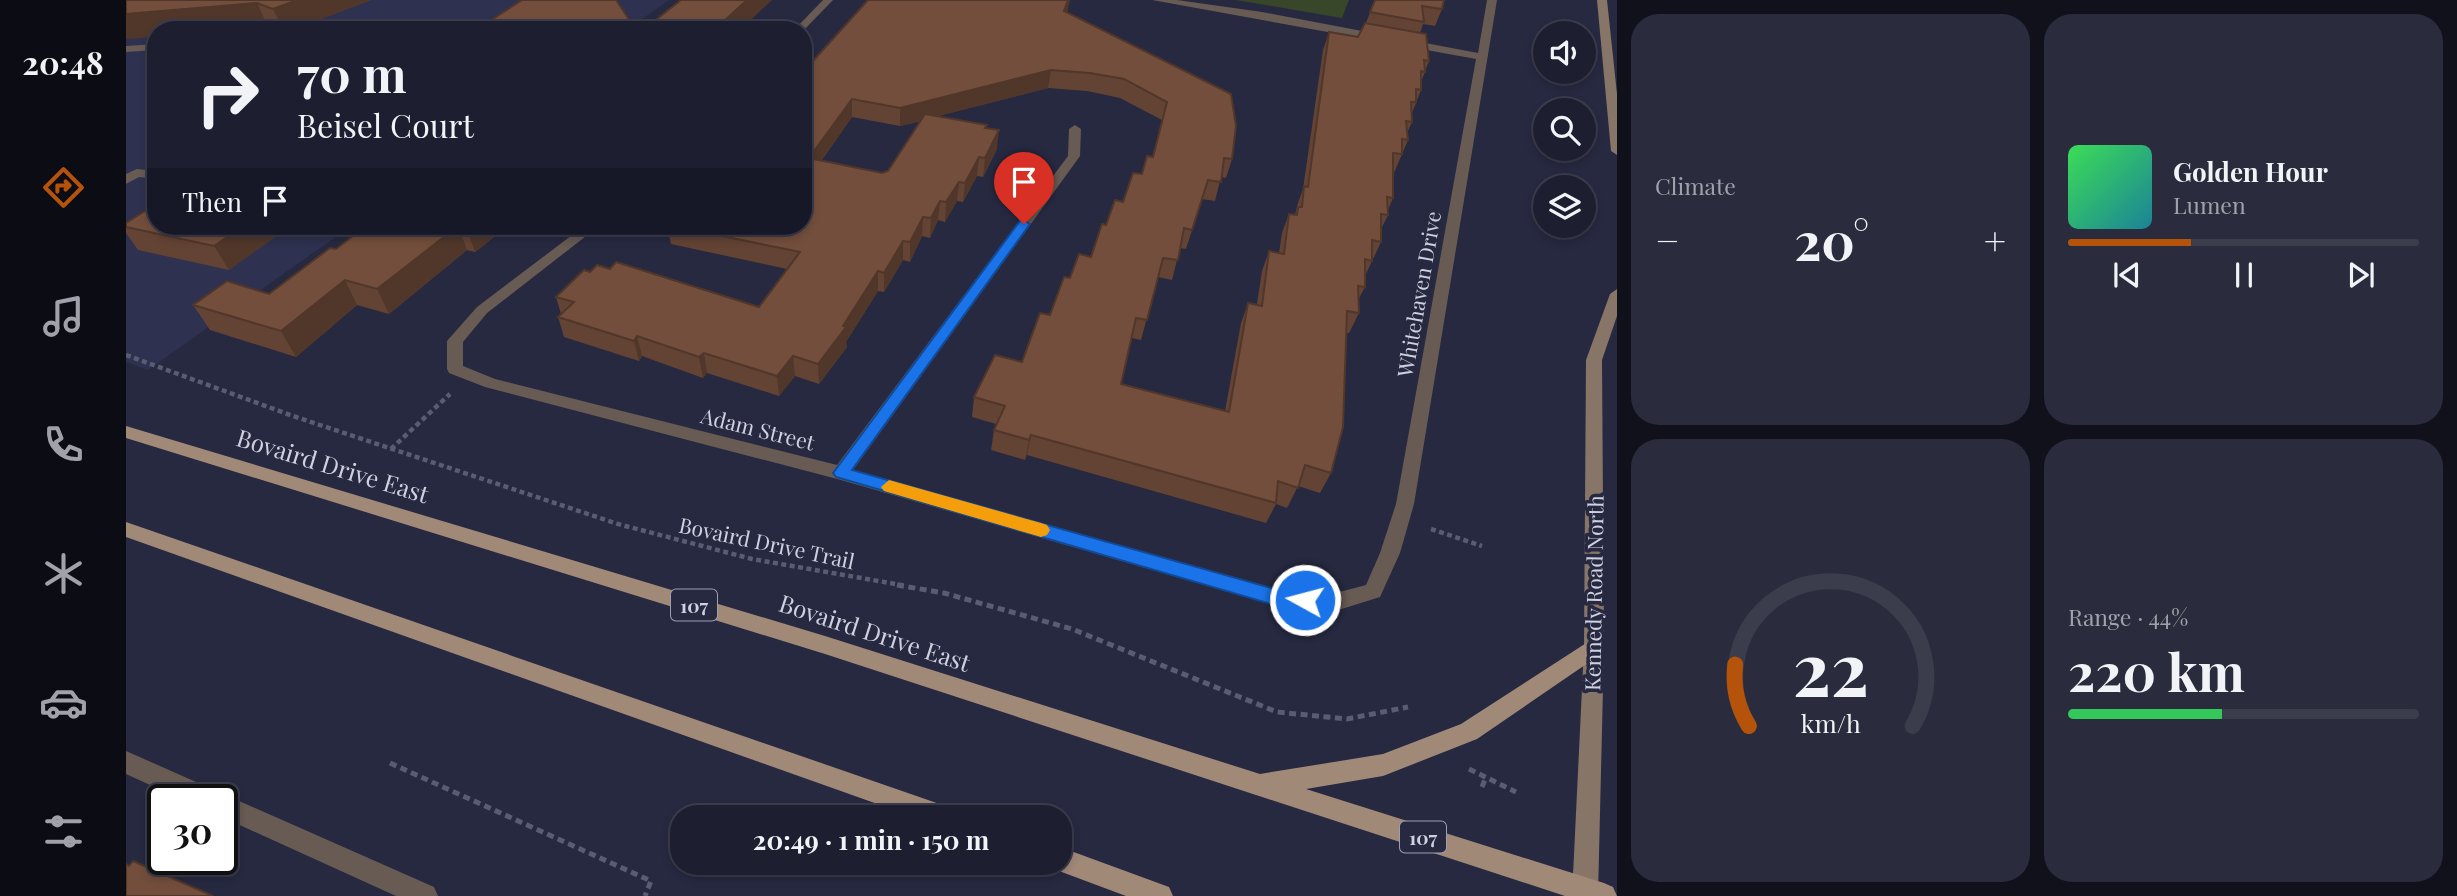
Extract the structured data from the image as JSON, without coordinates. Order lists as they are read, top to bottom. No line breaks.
{"streets":{"main road":["Bovaird Drive East","Kennedy Road North","107"],"street":["Whitehaven Drive","Adam Street"],"path":["Bovaird Drive Trail"]},"crossings":[["Whitehaven Drive","Adam Street"],["Bovaird Drive East","Kennedy Road North"]],"page":{"tabs":"20:48","tile":["Climate",["Range · 44%","220 km"]],"turn":["70 m","Beisel Court"],"song":["Golden Hour","Lumen"],"then":"Then","heat":["−","20°","+"],"limit":"30","trip":"20:49 · 1 min · 150 m","gauge":["22","km/h"]}}
